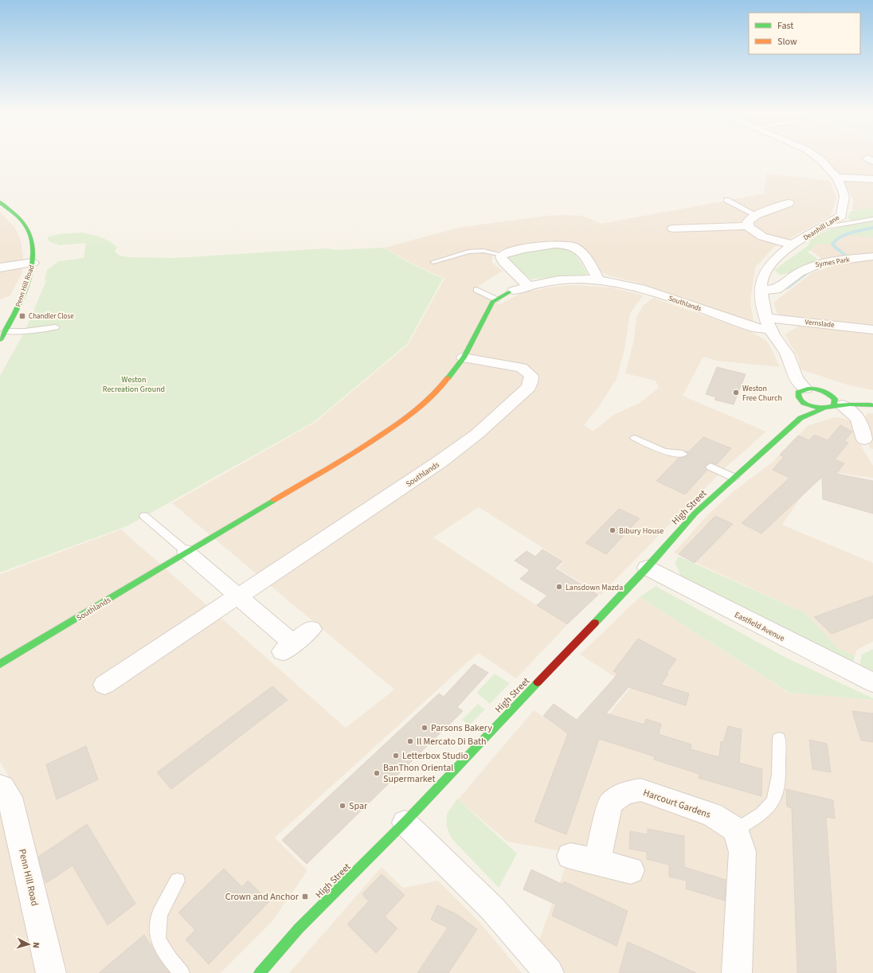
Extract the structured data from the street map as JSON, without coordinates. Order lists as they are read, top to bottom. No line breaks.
{"streets":{"street":["Deanhill Lane","Symes Park","Penn Hill Road","Southlands","Vernslade","High Street","Eastfield Avenue","Harcourt Gardens"]},"crossings":[["Deanhill Lane","Symes Park"],["Deanhill Lane","Southlands"],["Deanhill Lane","Vernslade"],["Southlands","Vernslade"],["High Street","Eastfield Avenue"]],"parks":["Weston Recreation Ground"],"places":{"transit":["Chandler Close","Crown and Anchor"],"other":["Weston Free Church","Bibury House","Lansdown Mazda","Parsons Bakery","Il Mercato Di Bath","Letterbox Studio","BanThon Oriental Supermarket","Spar"]},"legend":["Fast","Slow"],"north":"right"}
